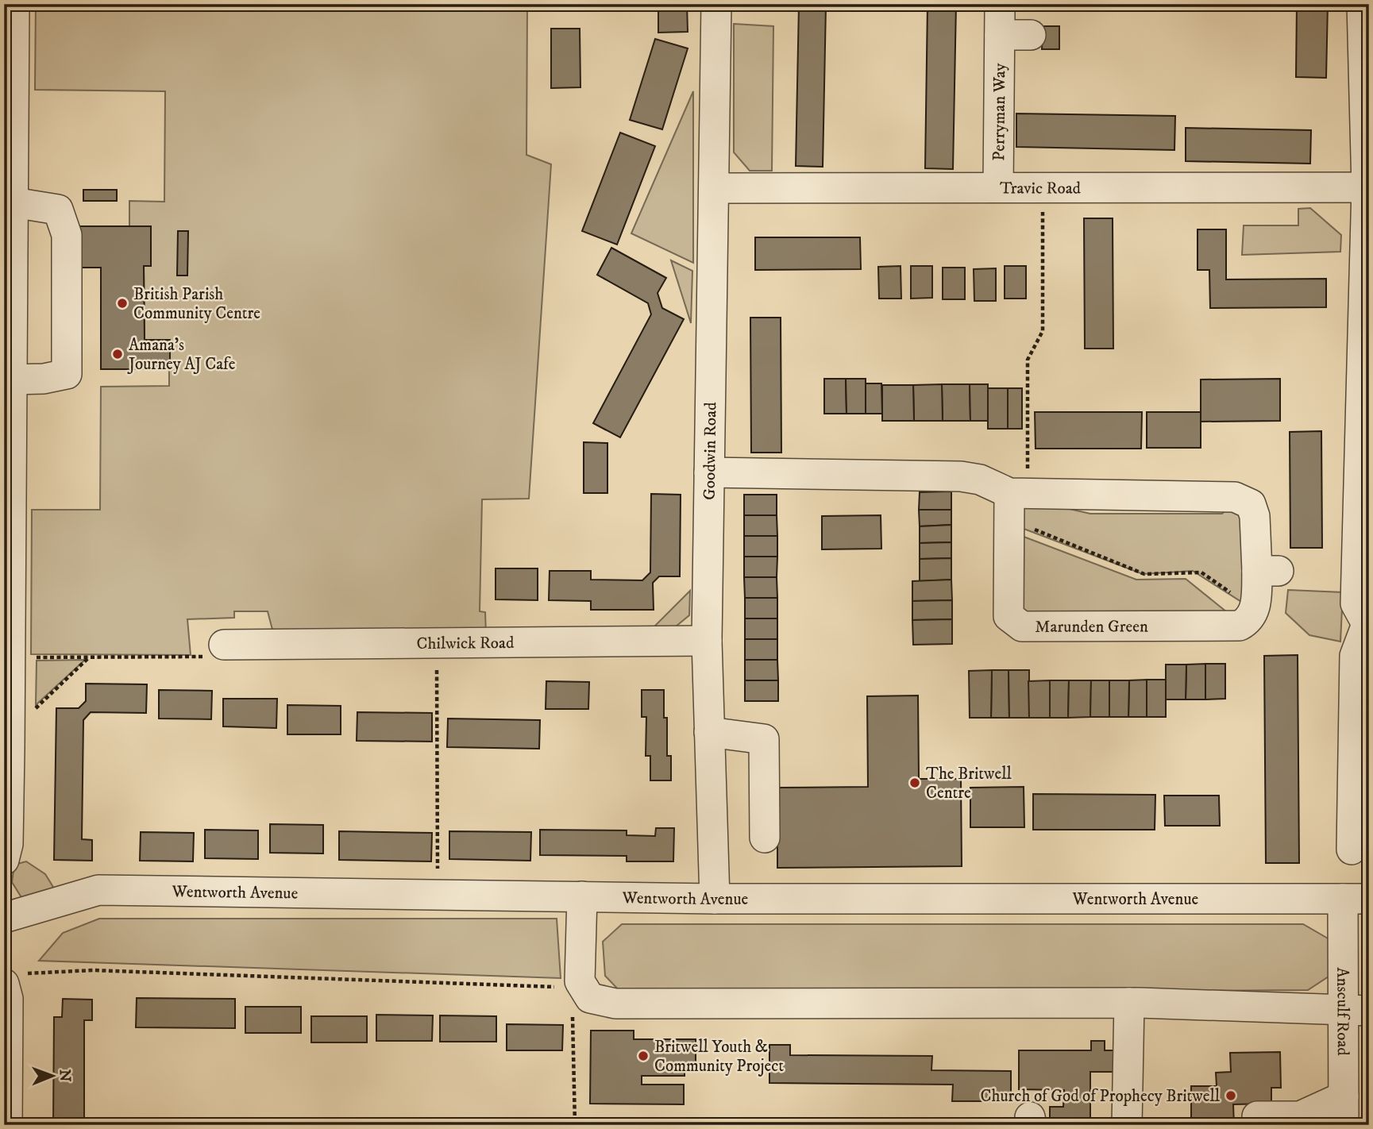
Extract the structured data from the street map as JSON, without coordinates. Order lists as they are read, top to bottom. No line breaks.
{"streets":{"street":["Perryman Way","Travic Road","Goodwin Road","Marunden Green","Chilwick Road","Wentworth Avenue","Ansculf Road"]},"crossings":[["Perryman Way","Travic Road"],["Travic Road","Goodwin Road"],["Goodwin Road","Chilwick Road"],["Goodwin Road","Wentworth Avenue"],["Wentworth Avenue","Ansculf Road"]],"places":["British Parish Community Centre","Amana's Journey AJ Cafe","The Britwell Centre","Britwell Youth & Community Project","Church of God of Prophecy Britwell"],"north":"right"}
